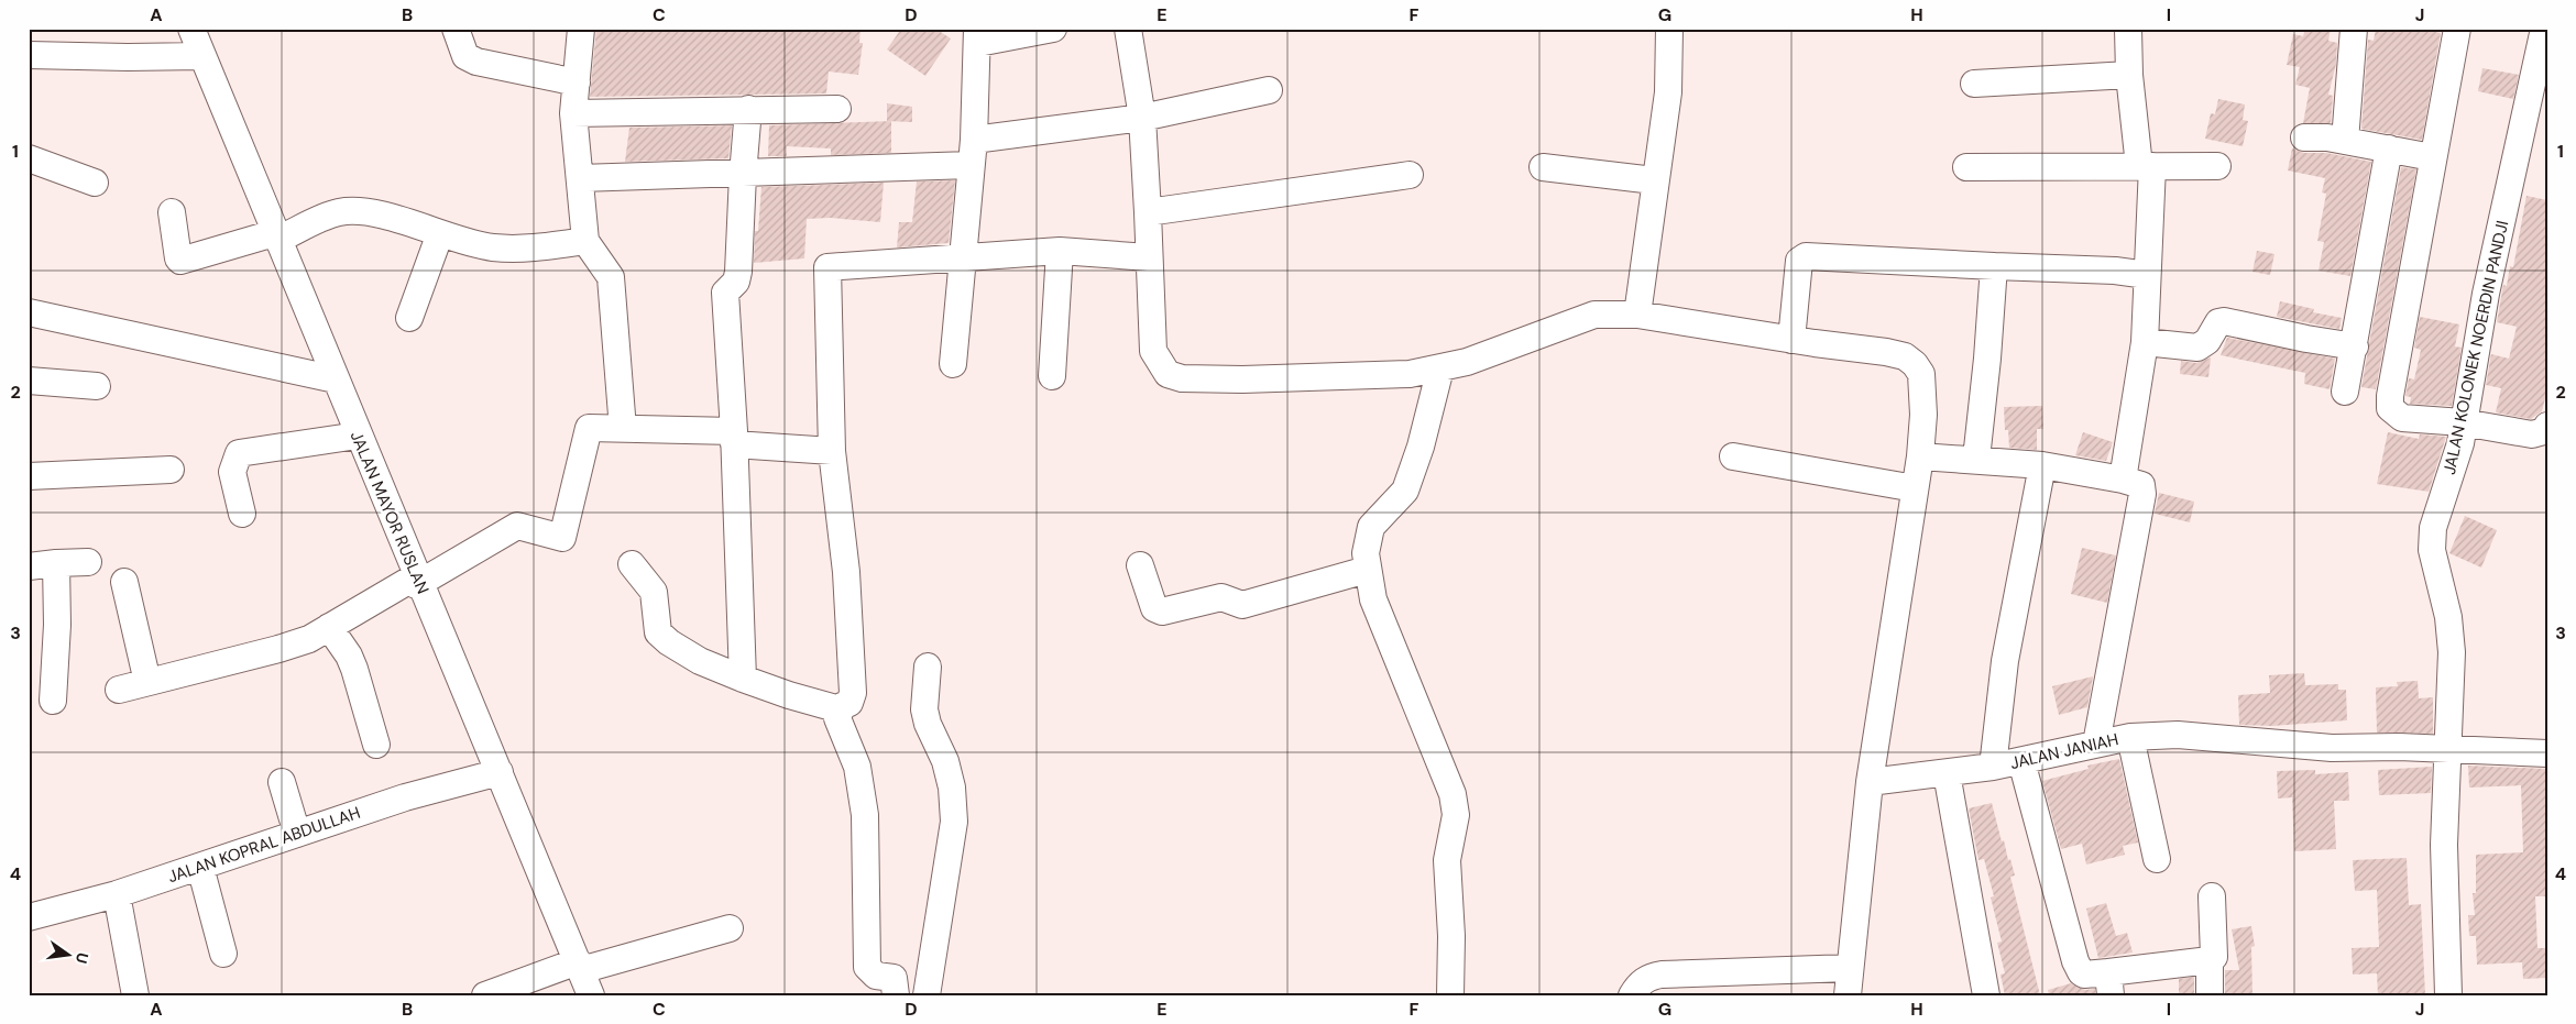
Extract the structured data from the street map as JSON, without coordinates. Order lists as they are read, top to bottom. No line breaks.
{"streets":{"street":["JALAN KOLONEK NOERDIN PANDJI","JALAN MAYOR RUSLAN","JALAN JANIAH","JALAN KOPRAL ABDULLAH"]},"crossings":[["JALAN KOLONEK NOERDIN PANDJI","JALAN JANIAH"],["JALAN MAYOR RUSLAN","JALAN KOPRAL ABDULLAH"]],"north":"right","grid":{"columns":["A","B","C","D","E","F","G","H","I","J"],"rows":["1","2","3","4"]}}
